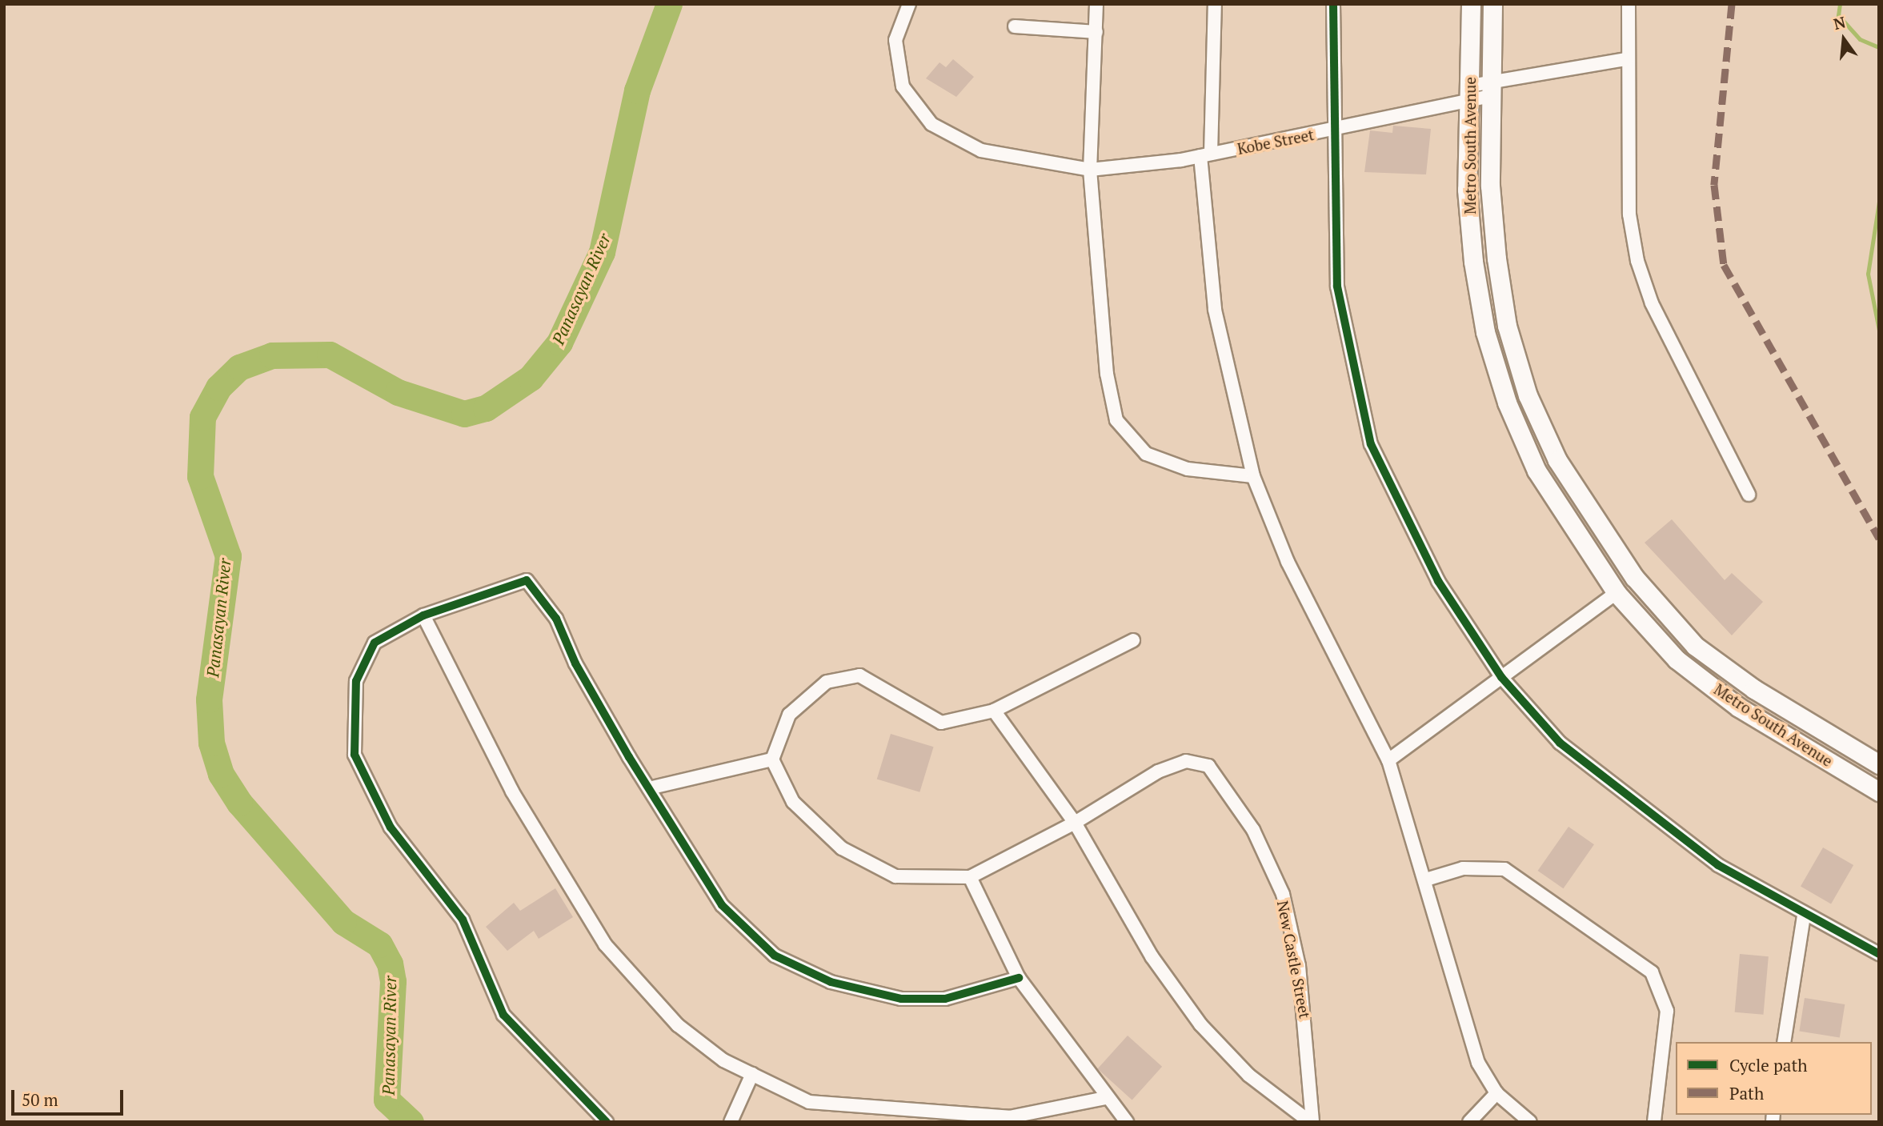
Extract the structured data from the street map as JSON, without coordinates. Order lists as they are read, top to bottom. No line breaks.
{"streets":{"street":["Kobe Street","Metro South Avenue","New Castle Street"]},"crossings":[["Kobe Street","Metro South Avenue"]],"water":["Panasayan River"],"legend":["Cycle path","Path"],"scale_bar":"50 m","north":"top"}
